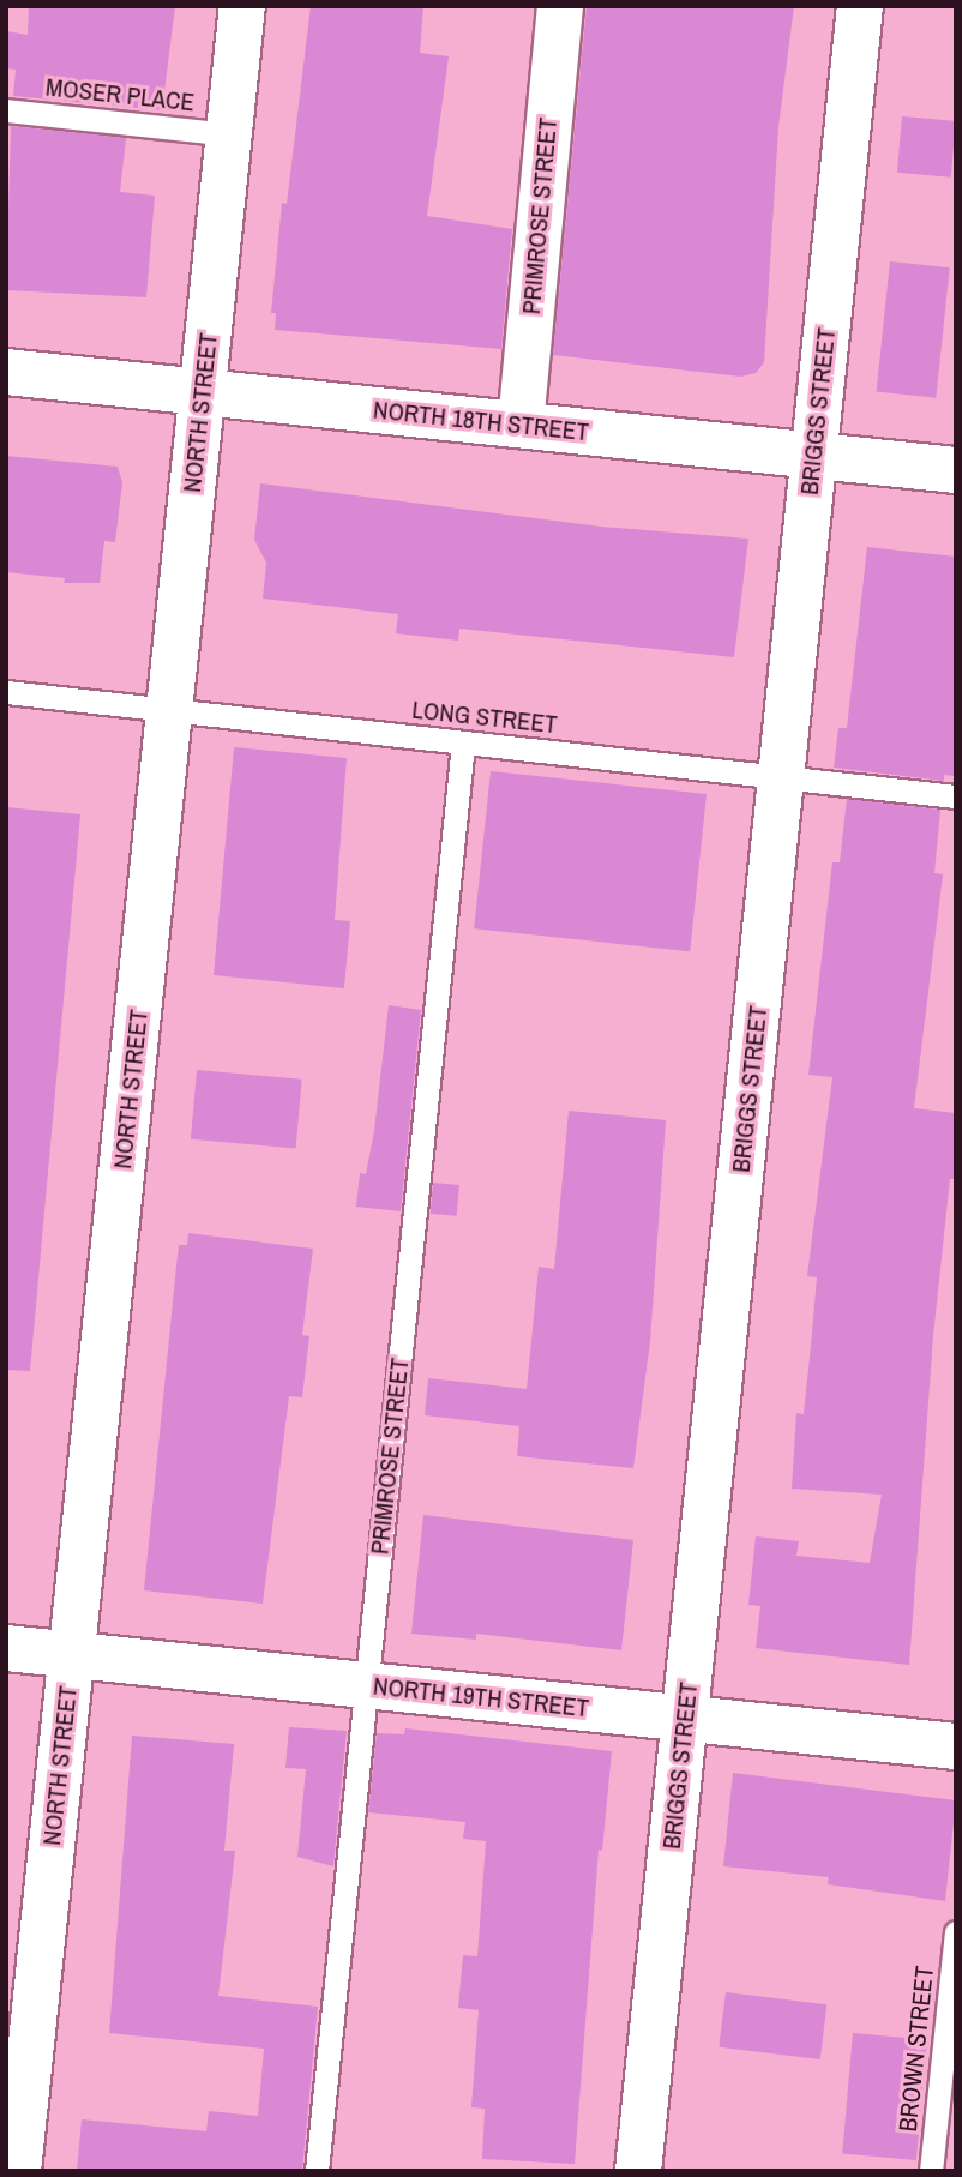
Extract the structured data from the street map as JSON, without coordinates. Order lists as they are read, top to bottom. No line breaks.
{"streets":{"street":["PRIMROSE STREET","BRIGGS STREET","NORTH STREET","NORTH 18TH STREET","NORTH 19TH STREET"],"lane":["MOSER PLACE","LONG STREET","BROWN STREET"]},"crossings":[["MOSER PLACE","NORTH STREET"],["PRIMROSE STREET","NORTH 18TH STREET"],["PRIMROSE STREET","LONG STREET"],["PRIMROSE STREET","NORTH 19TH STREET"],["BRIGGS STREET","NORTH 18TH STREET"],["BRIGGS STREET","LONG STREET"],["BRIGGS STREET","NORTH 19TH STREET"],["NORTH STREET","NORTH 18TH STREET"],["NORTH STREET","LONG STREET"],["NORTH STREET","NORTH 19TH STREET"]]}
